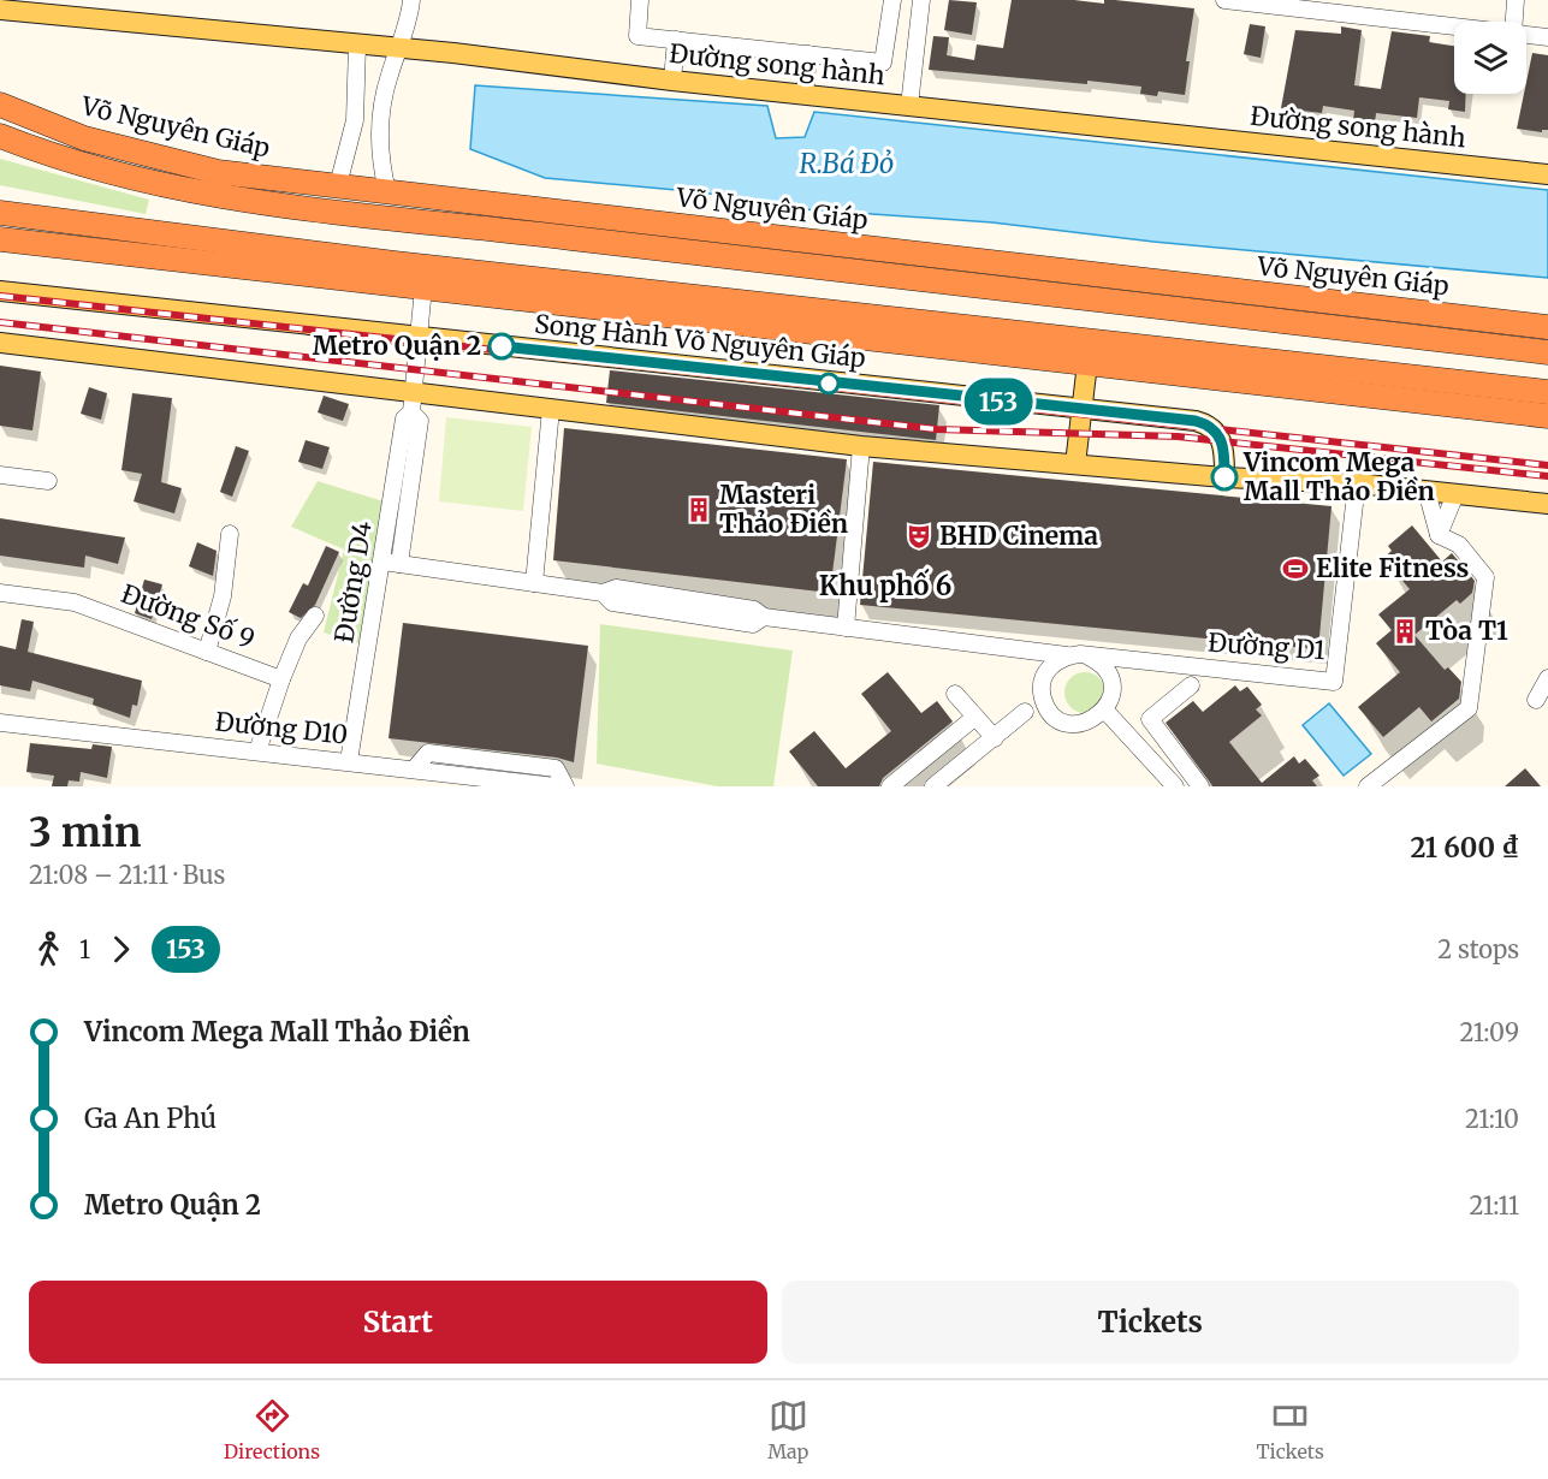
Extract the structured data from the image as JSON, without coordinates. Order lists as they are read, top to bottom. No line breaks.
{"streets":{"highway":["Võ Nguyên Giáp"],"main road":["Đường song hành","Song Hành Võ Nguyên Giáp"],"street":["Đường D4","Đường Số 9","Đường D1","Đường D10"]},"crossings":[["Song Hành Võ Nguyên Giáp","Đường D4"],["Đường D4","Đường D10"]],"districts":["Khu phố 6"],"water":["R.Bá Đỏ"],"places":{"other":["Metro Quận 2","Vincom Mega Mall Thảo Điền"],"building":["Masteri Thảo Điền","Tòa T1"],"theatre":["BHD Cinema"],"sports":["Elite Fitness"]},"lines":["bus line 153"],"page":{"on_map":"153","heading":["3 min","21:08 – 21:11 · Bus","21 600 ₫"],"legs":["1","153","2 stops"],"list":[{"name":"Vincom Mega Mall Thảo Điền","value":"21:09"},{"name":"Ga An Phú","value":"21:10"},{"name":"Metro Quận 2","value":"21:11"}],"buttons":["Start","Tickets"],"tabs":["Directions","Map","Tickets"]}}
